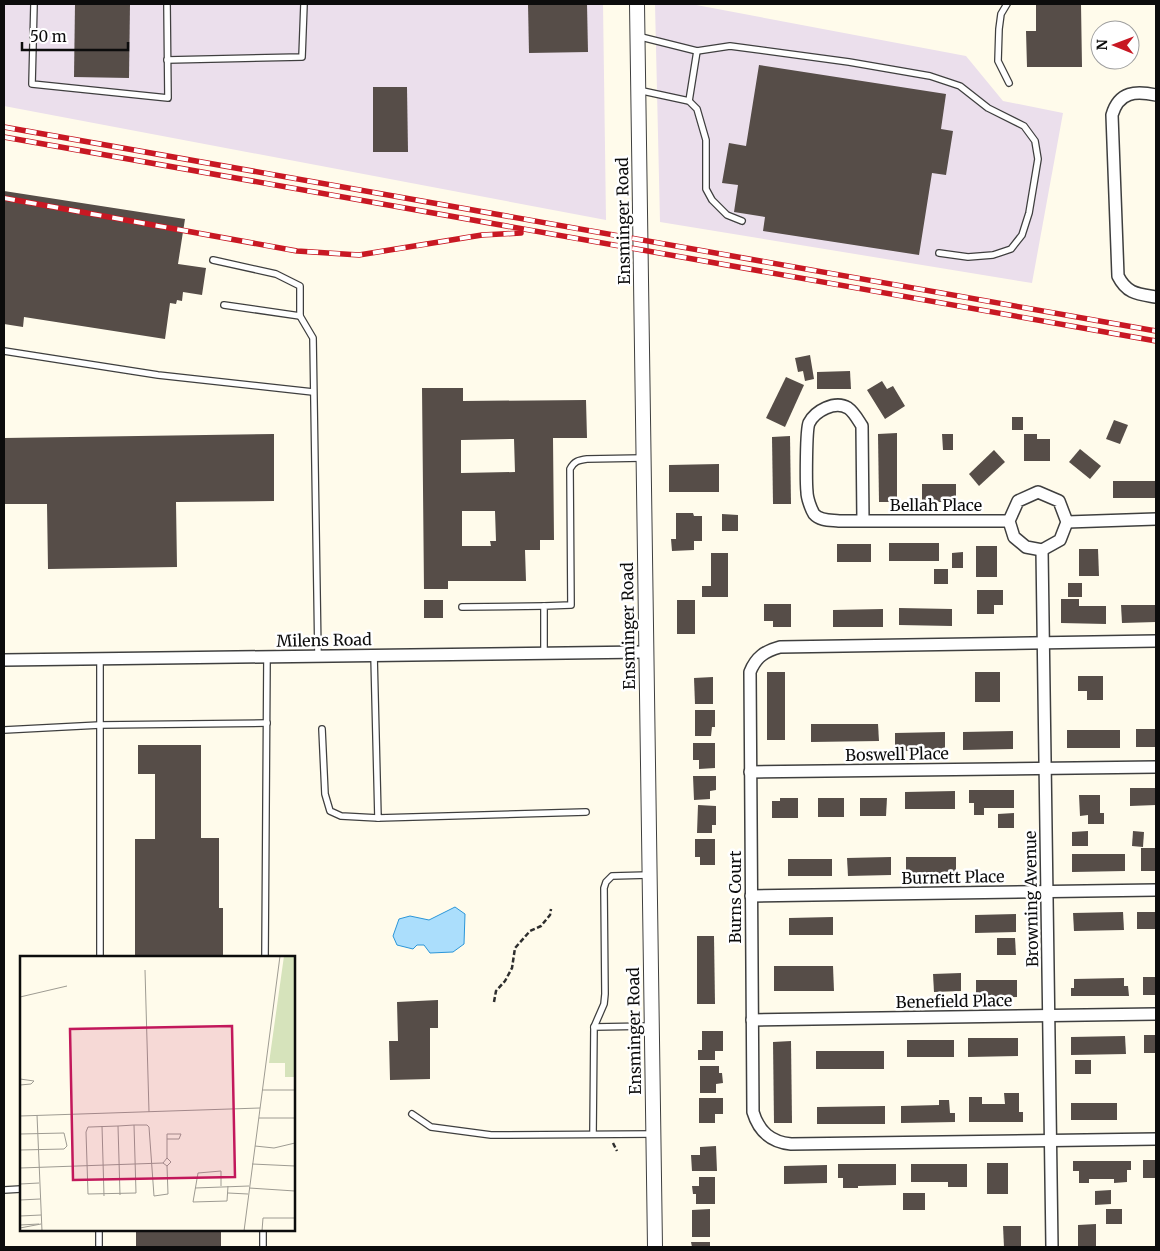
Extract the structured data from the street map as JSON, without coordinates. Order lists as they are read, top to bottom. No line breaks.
{"streets":{"street":["Ensminger Road","Bellah Place","Milens Road","Boswell Place","Burnett Place","Burns Court","Browning Avenue","Benefield Place"]},"crossings":[["Ensminger Road","Milens Road"],["Bellah Place","Browning Avenue"],["Boswell Place","Burns Court"],["Boswell Place","Browning Avenue"],["Burnett Place","Burns Court"],["Burnett Place","Browning Avenue"],["Burns Court","Browning Avenue"],["Burns Court","Benefield Place"],["Browning Avenue","Benefield Place"]],"scale_bar":"50 m","north":"left"}
